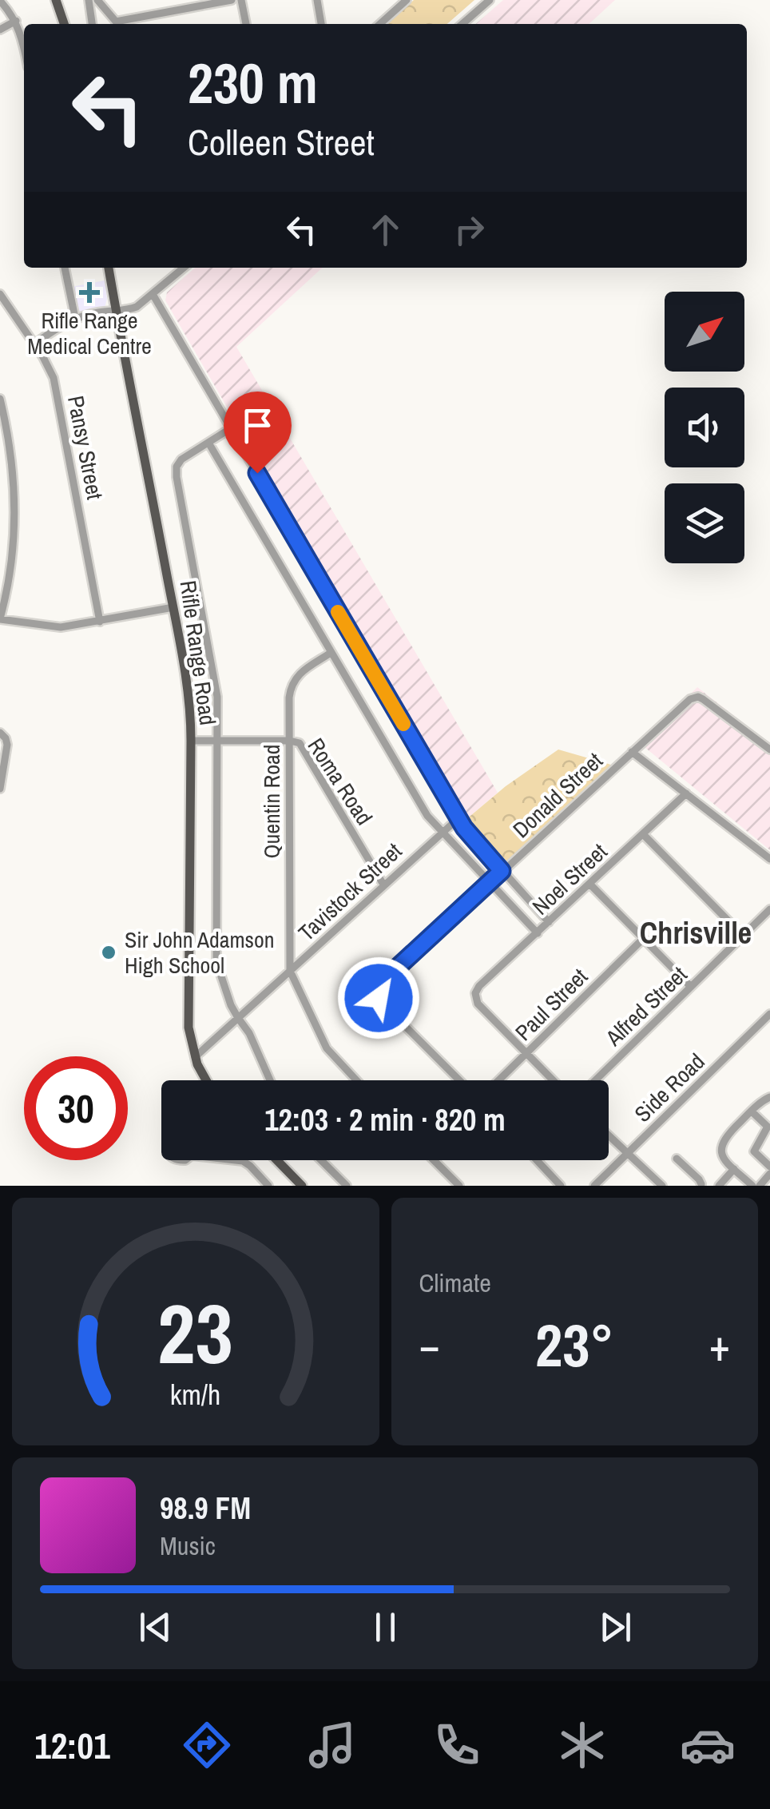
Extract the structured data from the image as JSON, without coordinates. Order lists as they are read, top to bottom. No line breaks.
{"streets":{"main road":["Rifle Range Road"],"street":["Pansy Street","Roma Road","Donald Street","Quentin Road","Noel Street","Tavistock Street","Paul Street","Alfred Street","Side Road"]},"crossings":[["Rifle Range Road","Tavistock Street"],["Roma Road","Quentin Road"],["Roma Road","Tavistock Street"],["Quentin Road","Tavistock Street"],["Noel Street","Paul Street"]],"districts":["Chrisville"],"places":{"health":["Rifle Range Medical Centre"],"other":["Sir John Adamson High School"]},"north":"top right","page":{"turn":["230 m","Colleen Street"],"limit":"30","trip":"12:03 · 2 min · 820 m","tile":"Climate","heat":["−","23°","+"],"song":["98.9 FM","Music"],"tabs":"12:01","gauge":["23","km/h"]}}
